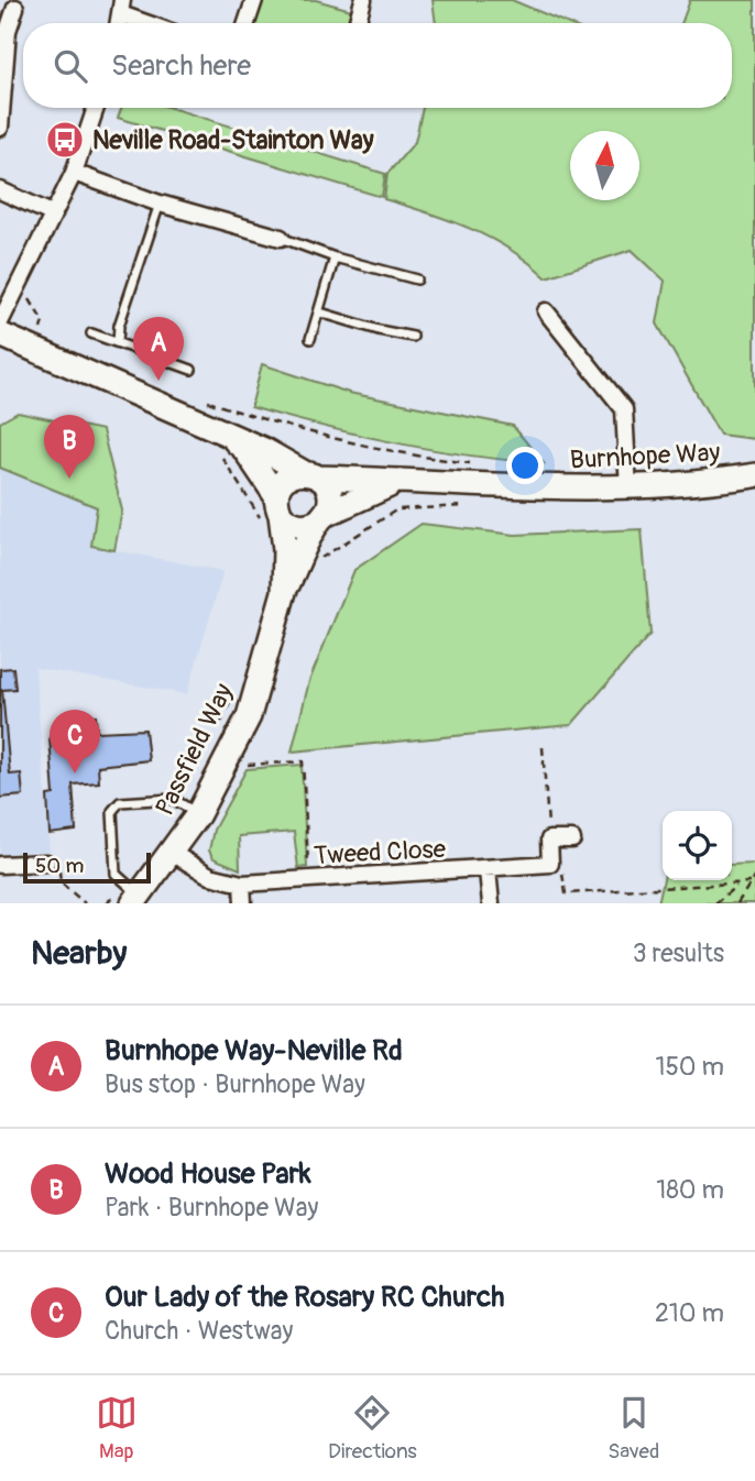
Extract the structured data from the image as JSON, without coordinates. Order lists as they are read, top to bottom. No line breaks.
{"streets":{"main road":["Burnhope Way","Passfield Way"],"street":["Tweed Close"]},"crossings":[["Burnhope Way","Passfield Way"],["Passfield Way","Tweed Close"]],"places":{"bus stop":["Neville Road-Stainton Way"]},"scale_bar":"50 m","north":"top","page":{"search":"Search here","pins":["A","B","C"],"scale":"50 m","heading":["Nearby","3 results"],"list":[{"mark":"A","name":"Burnhope Way-Neville Rd","note":"Bus stop · Burnhope Way","value":"150 m"},{"mark":"B","name":"Wood House Park","note":"Park · Burnhope Way","value":"180 m"},{"mark":"C","name":"Our Lady of the Rosary RC Church","note":"Church · Westway","value":"210 m"}],"nav":["Map","Directions","Saved"]}}
